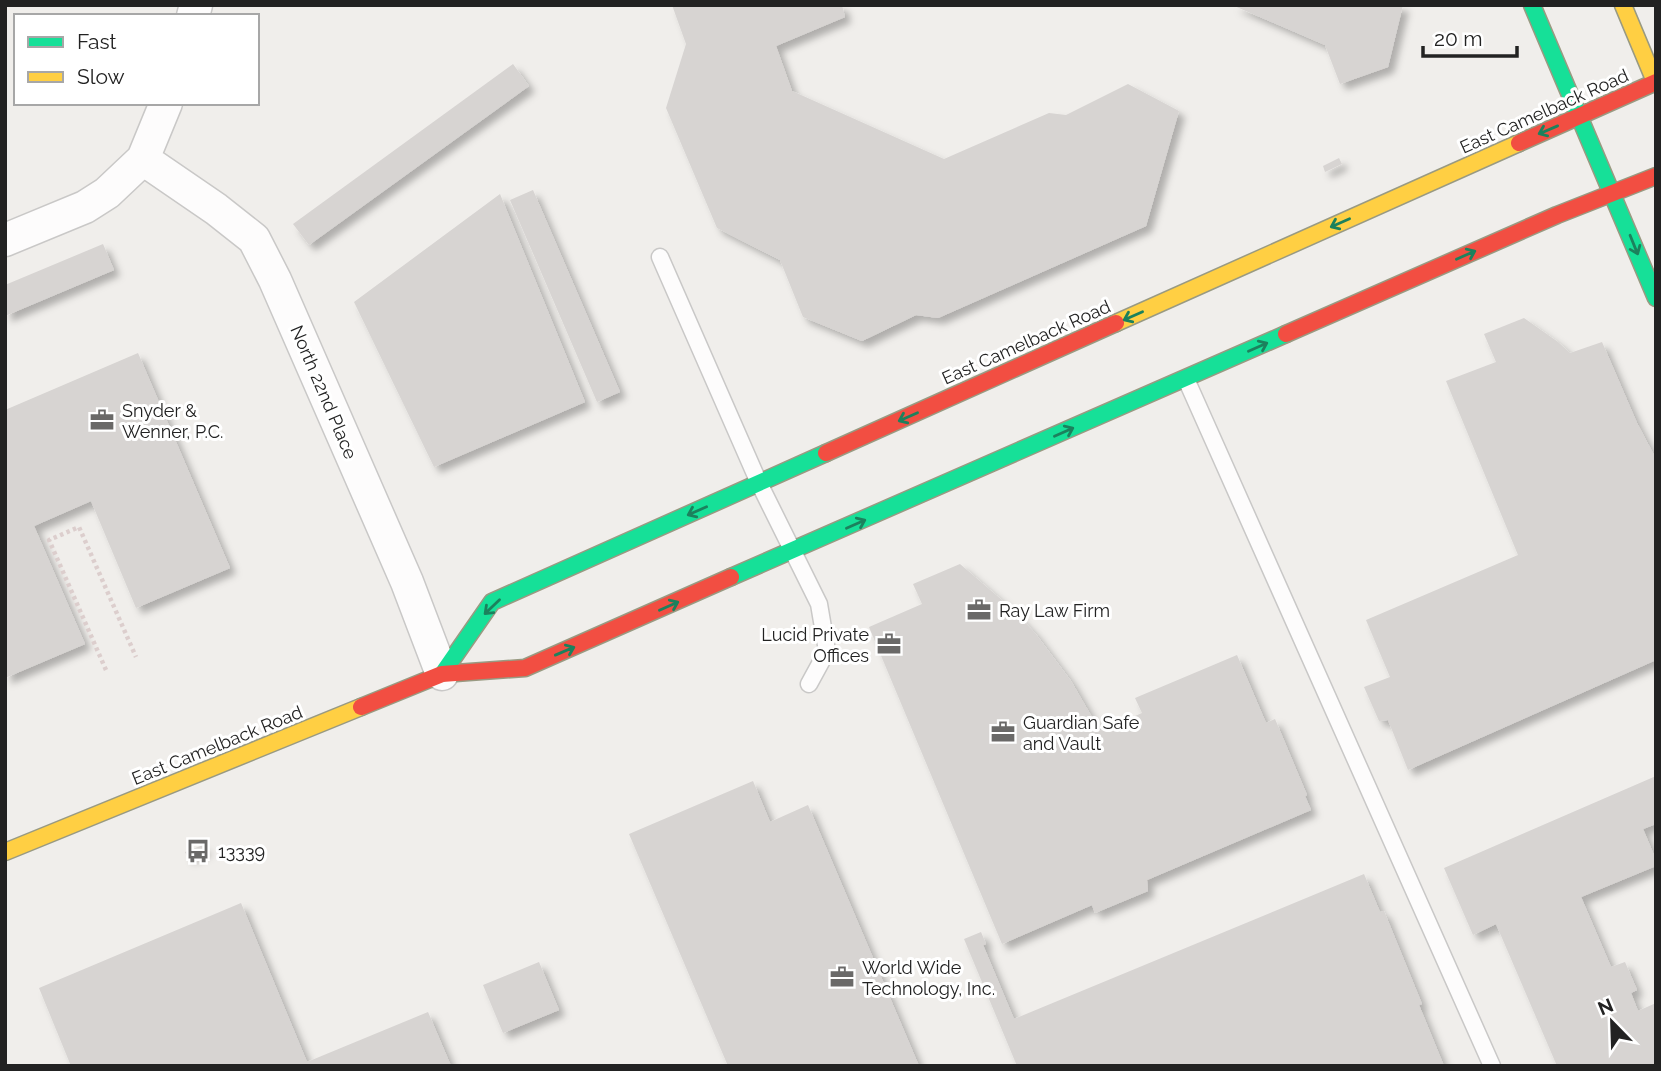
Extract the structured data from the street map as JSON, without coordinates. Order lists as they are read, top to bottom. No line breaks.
{"streets":{"main road":["East Camelback Road"],"street":["North 22nd Place"]},"crossings":[["East Camelback Road","North 22nd Place"]],"places":{"office":["Snyder & Wenner, P.C.","Ray Law Firm","Lucid Private Offices","Guardian Safe and Vault","World Wide Technology, Inc."],"bus stop":["13339"]},"legend":["Fast","Slow"],"scale_bar":"20 m","north":"top left"}
